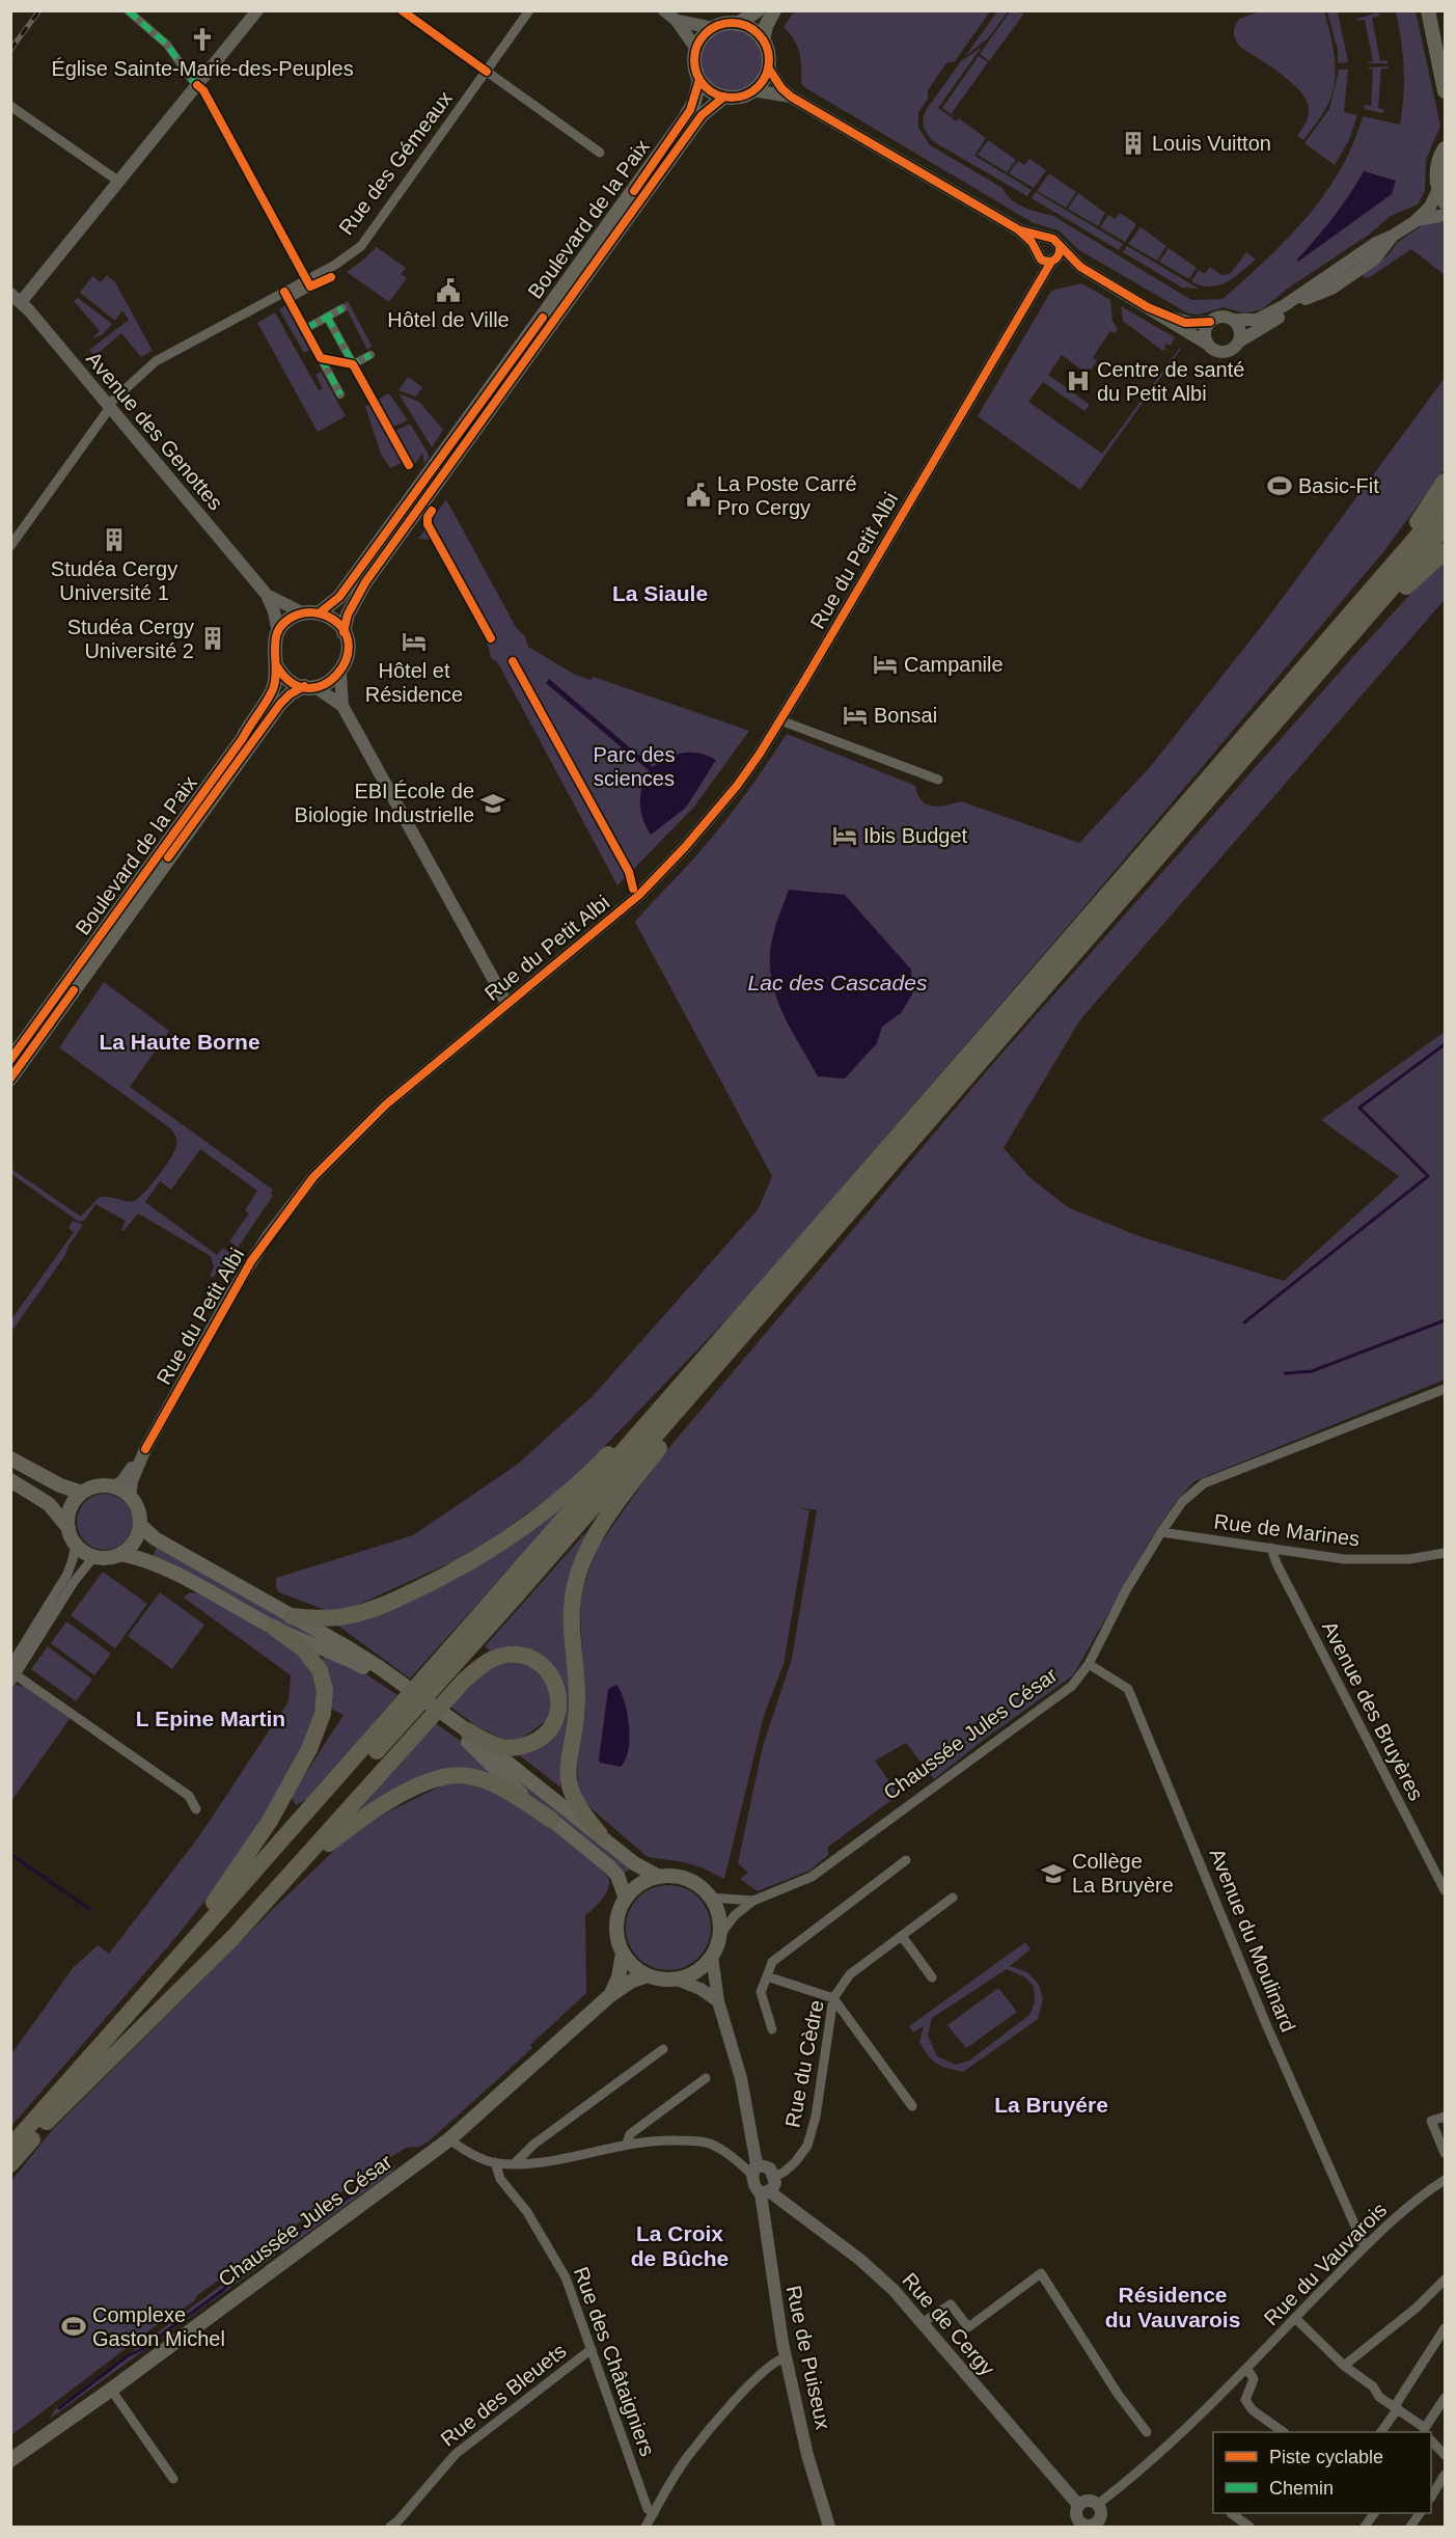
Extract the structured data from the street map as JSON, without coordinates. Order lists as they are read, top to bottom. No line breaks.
{"streets":{"main road":["Boulevard de la Paix","Chaussée Jules César"],"street":["Rue des Gémeaux","Avenue des Genottes","Rue du Petit Albi","Rue de Marines","Avenue des Bruyères","Avenue du Moulinard","Rue du Cèdre","Rue du Vauvarois","Rue de Cergy","Rue de Puiseux","Rue des Châtaigniers","Rue des Bleuets"]},"crossings":[["Rue des Gémeaux","Avenue des Genottes"],["Boulevard de la Paix","Avenue des Genottes"],["Rue de Marines","Avenue des Bruyères"],["Rue de Marines","Chaussée Jules César"],["Chaussée Jules César","Avenue du Moulinard"],["Avenue du Moulinard","Rue du Vauvarois"],["Rue du Cèdre","Rue de Cergy"],["Rue du Cèdre","Rue de Puiseux"],["Rue du Vauvarois","Rue de Cergy"],["Rue de Cergy","Rue de Puiseux"],["Rue des Châtaigniers","Rue des Bleuets"]],"districts":["La Siaule","La Haute Borne","L Epine Martin","La Bruyére","La Croix de Bûche","Résidence du Vauvarois"],"water":["Lac des Cascades"],"parks":["Parc des sciences"],"places":{"church":["Église Sainte-Marie-des-Peuples"],"building":["Louis Vuitton","Studéa Cergy Université 1","Studéa Cergy Université 2"],"public building":["Hôtel de Ville","La Poste Carré Pro Cergy"],"hospital":["Centre de santé du Petit Albi"],"sports":["Basic-Fit","Complexe Gaston Michel"],"hotel":["Hôtel et Résidence","Campanile","Bonsai","Ibis Budget"],"school or university":["EBI École de Biologie Industrielle","Collège La Bruyère"]},"legend":["Piste cyclable","Chemin"]}
